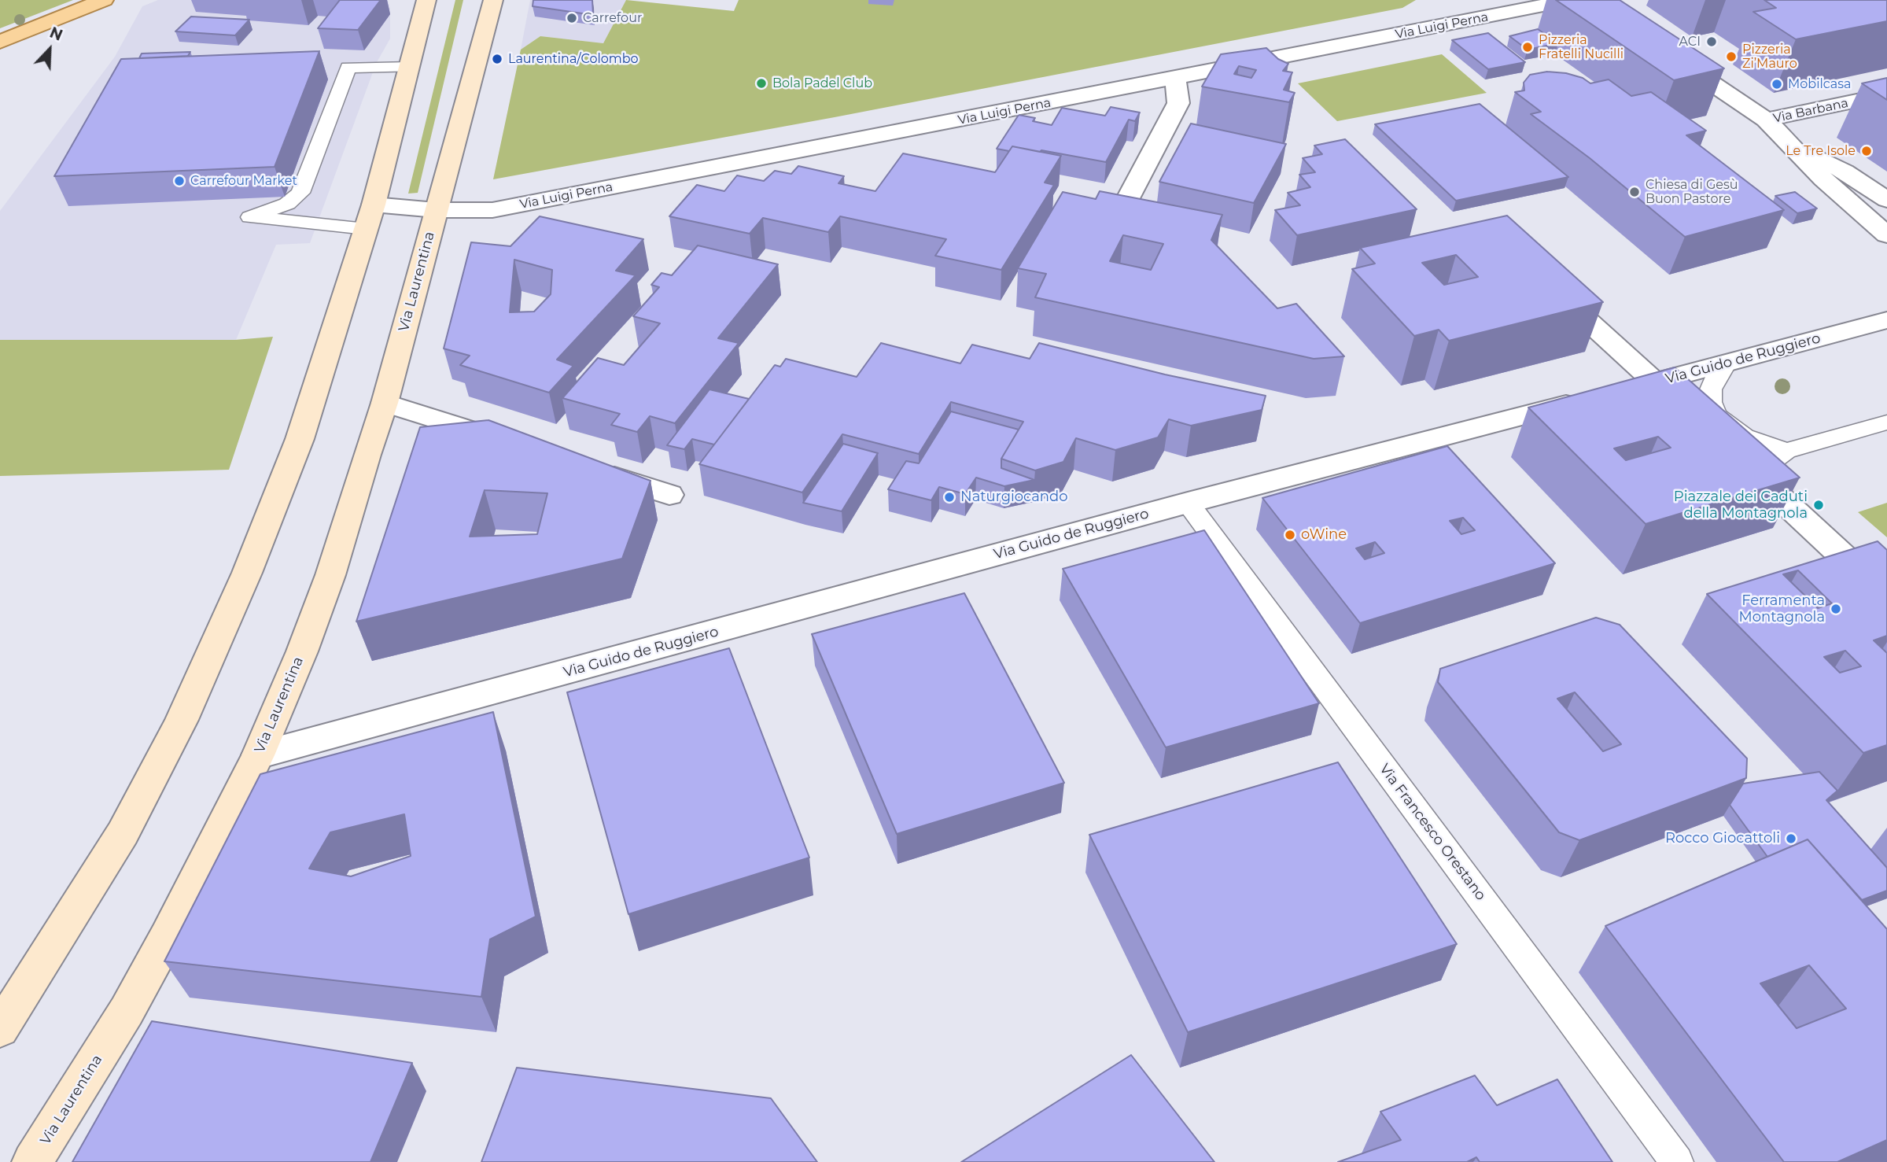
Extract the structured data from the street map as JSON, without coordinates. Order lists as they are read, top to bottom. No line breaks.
{"streets":{"main road":["Via Laurentina"],"street":["Via Luigi Perna","Via Barbana","Via Guido de Ruggiero"],"lane":["Via Francesco Orestano"]},"crossings":[["Via Luigi Perna","Via Laurentina"],["Via Laurentina","Via Guido de Ruggiero"],["Via Guido de Ruggiero","Via Francesco Orestano"]],"places":["Carrefour","ACI","Pizzeria Fratelli Nucilli","Pizzeria Zi’Mauro","Laurentina/Colombo","Bola Padel Club","Mobilcasa","Le Tre Isole","Carrefour Market","Chiesa di Gesù Buon Pastore","Naturgiocando","Piazzale dei Caduti della Montagnola","oWine","Ferramenta Montagnola","Rocco Giocattoli"],"north":"top right"}
